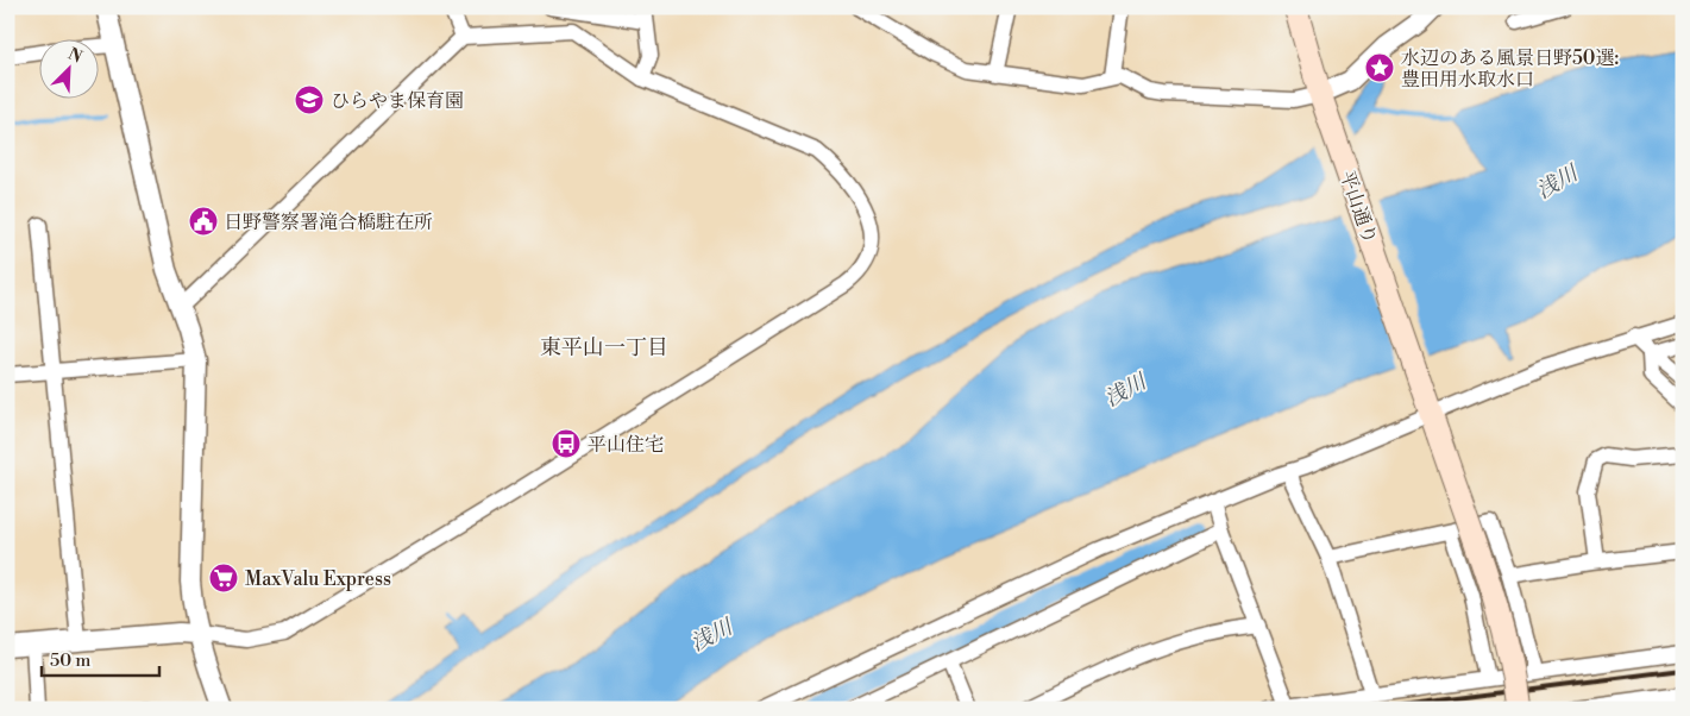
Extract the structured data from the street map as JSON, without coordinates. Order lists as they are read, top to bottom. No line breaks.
{"streets":{"main road":["平山通り"]},"districts":["東平山一丁目"],"water":["浅川"],"places":{"place":["水辺のある風景日野50選: 豊田用水取水口"],"school or university":["ひらやま保育園"],"public building":["日野警察署滝合橋駐在所"],"bus stop":["平山住宅"],"supermarket":["MaxValu Express"]},"scale_bar":"50 m","north":"top right"}
